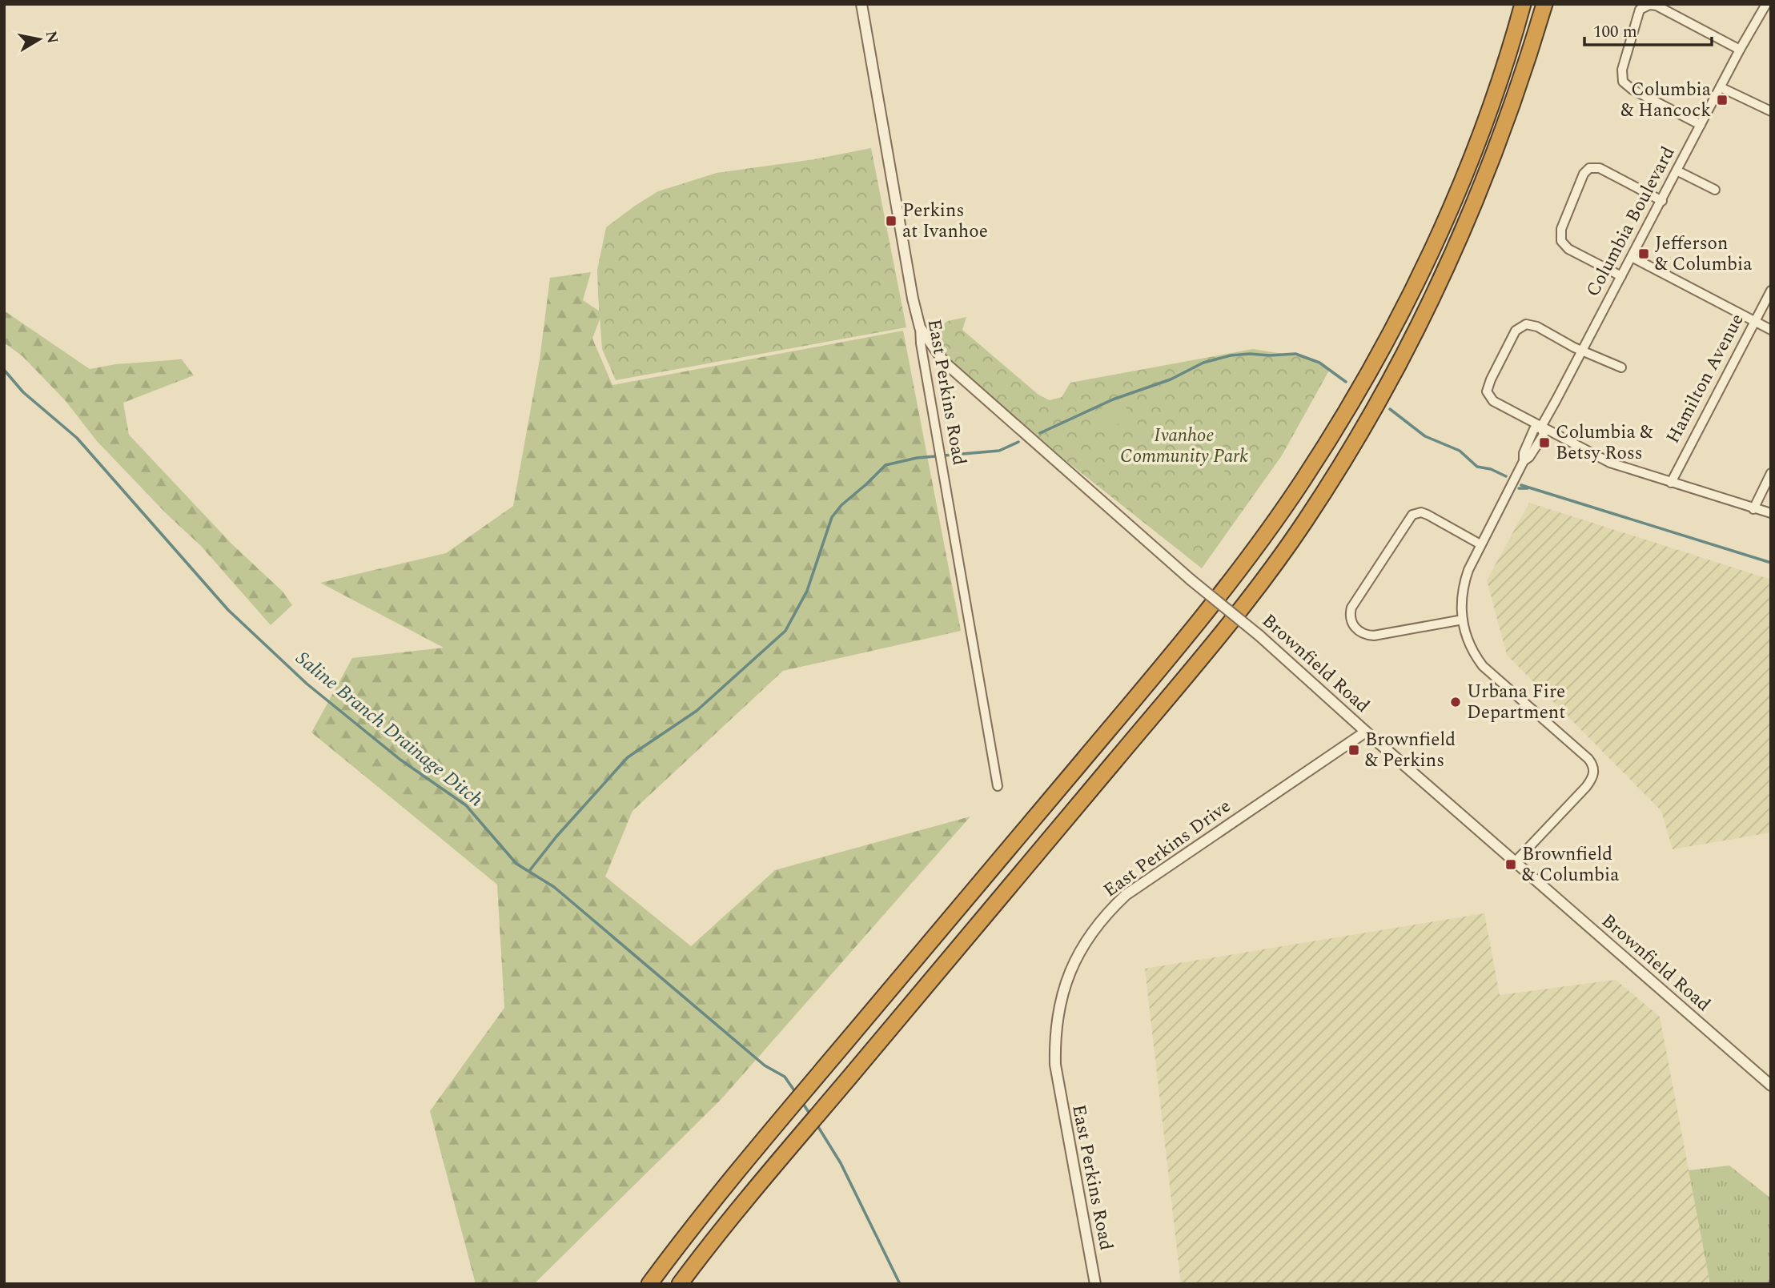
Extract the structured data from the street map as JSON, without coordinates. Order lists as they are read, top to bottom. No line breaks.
{"streets":{"street":["Columbia Boulevard","Hamilton Avenue","East Perkins Road","Brownfield Road","East Perkins Drive"]},"crossings":[["Columbia Boulevard","Brownfield Road"],["East Perkins Road","Brownfield Road"],["East Perkins Road","East Perkins Drive"],["Brownfield Road","East Perkins Drive"]],"water":["Saline Branch Drainage Ditch"],"parks":["Ivanhoe Community Park"],"places":{"transit":["Columbia & Hancock","Perkins at Ivanhoe","Jefferson & Columbia","Columbia & Betsy Ross","Brownfield & Perkins","Brownfield & Columbia"],"other":["Urbana Fire Department"]},"scale_bar":"100 m","north":"right"}
